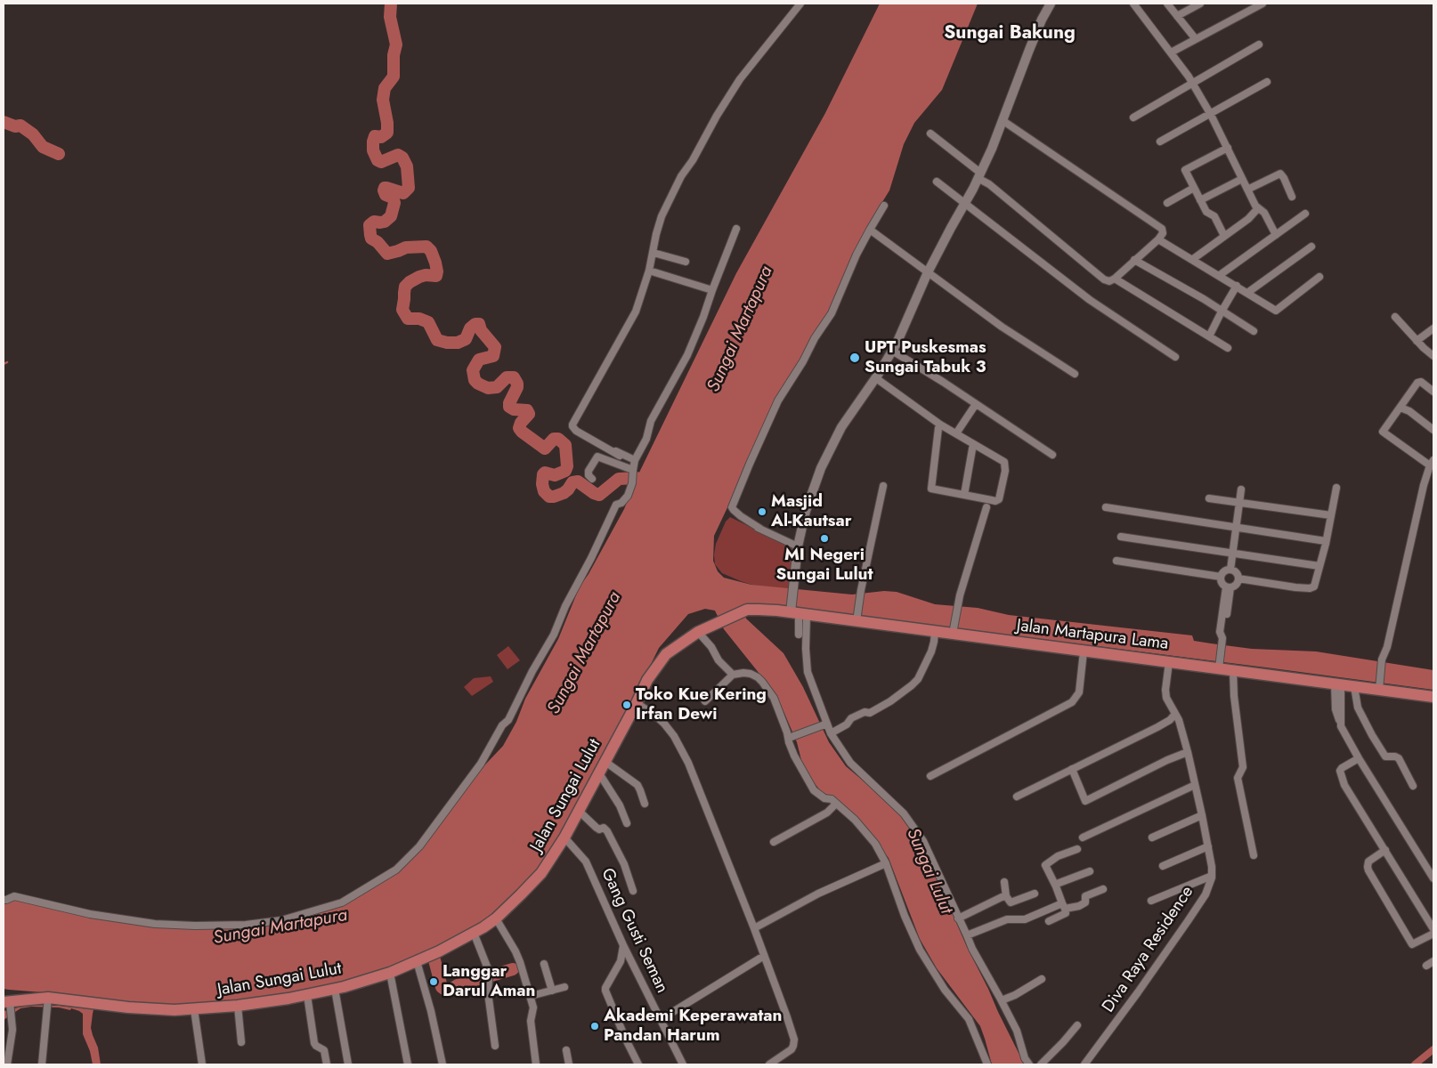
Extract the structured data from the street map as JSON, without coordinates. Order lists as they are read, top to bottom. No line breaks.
{"streets":{"main road":["Jalan Martapura Lama","Jalan Sungai Lulut"],"street":["Gang Gusti Seman","Diva Raya Residence"]},"crossings":[["Jalan Martapura Lama","Jalan Sungai Lulut"],["Jalan Martapura Lama","Diva Raya Residence"],["Jalan Sungai Lulut","Gang Gusti Seman"]],"districts":["Sungai Bakung"],"water":["Sungai Martapura","Sungai Lulut"],"places":["UPT Puskesmas Sungai Tabuk 3","Masjid Al-Kautsar","MI Negeri Sungai Lulut","Toko Kue Kering Irfan Dewi","Langgar Darul Aman","Akademi Keperawatan Pandan Harum"]}
